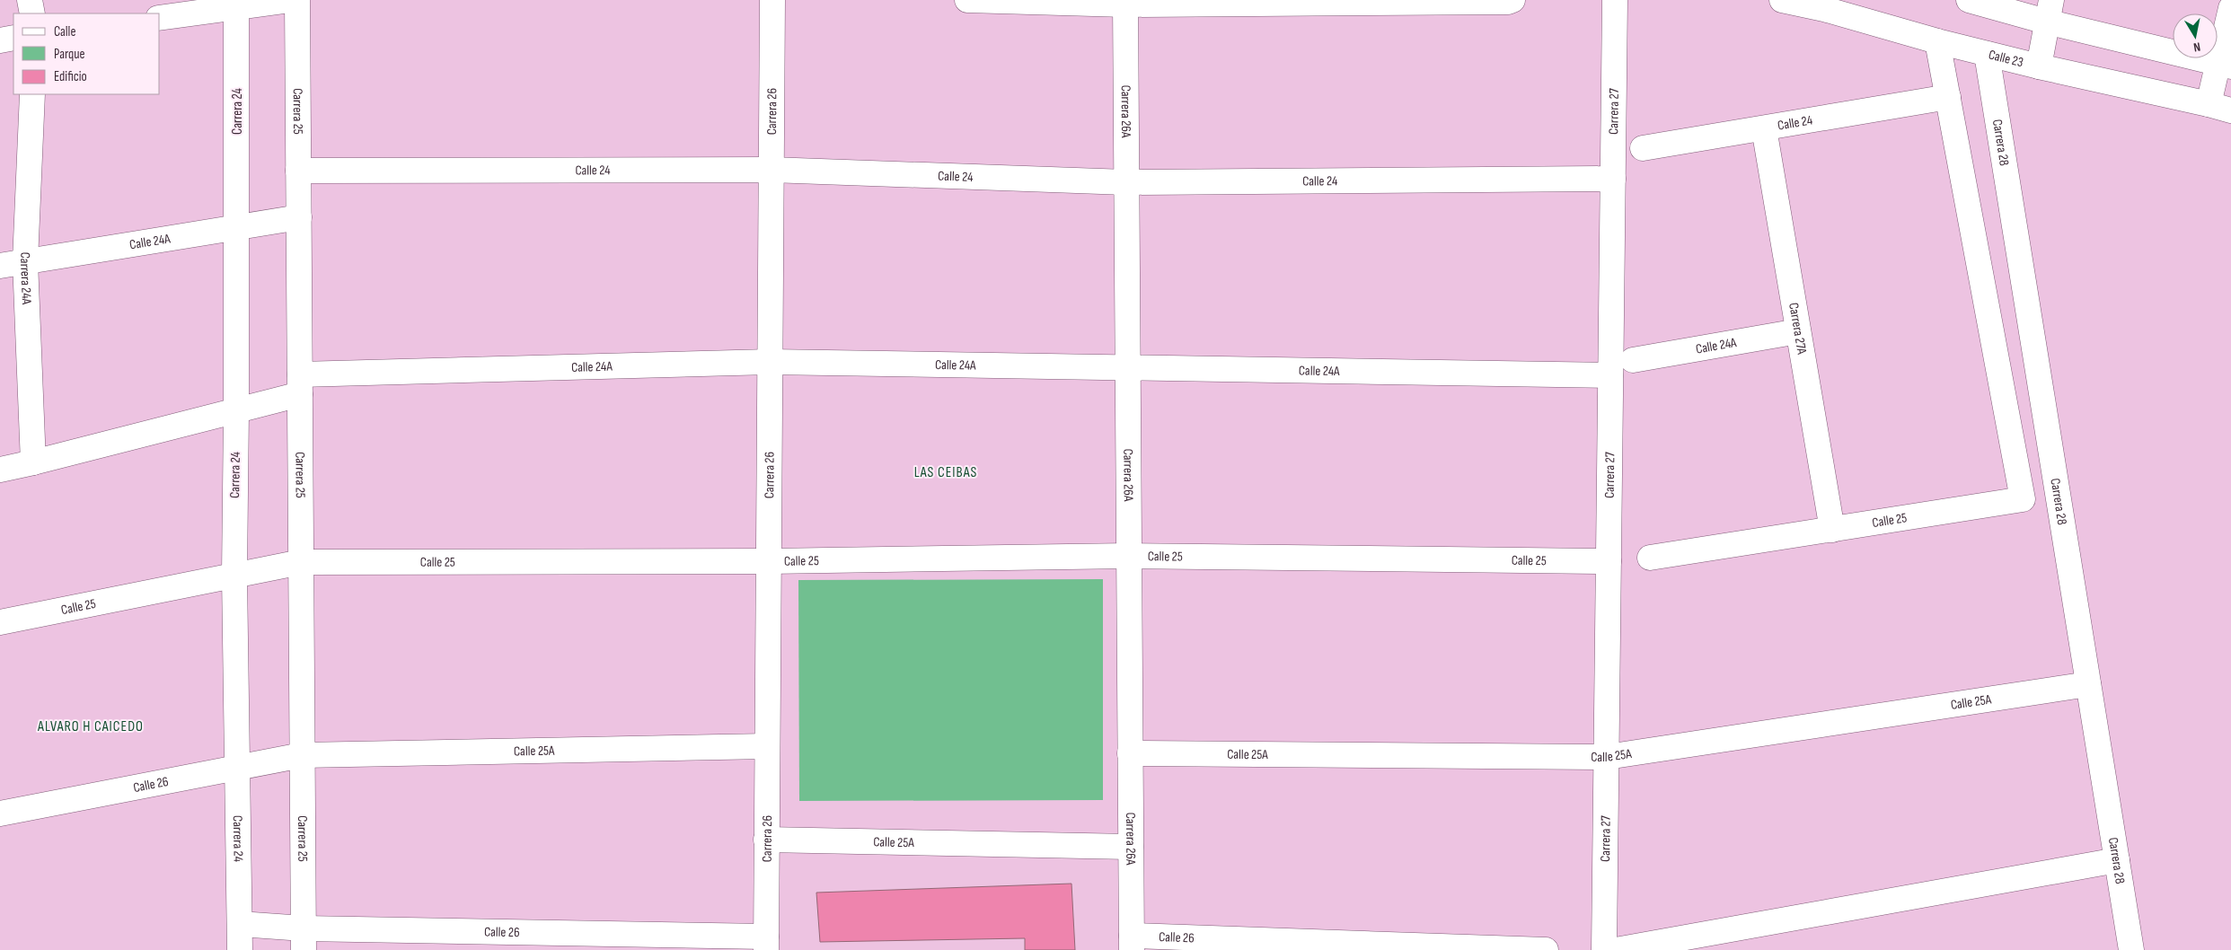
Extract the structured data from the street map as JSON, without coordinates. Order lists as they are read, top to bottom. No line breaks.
{"streets":{"street":["Calle 23","Carrera 24","Carrera 25","Carrera 26","Carrera 26A","Carrera 27","Calle 24","Carrera 28","Calle 24A","Carrera 24A","Carrera 27A","Calle 25","Calle 25A","Calle 26"]},"crossings":[["Calle 23","Carrera 28"],["Carrera 24","Calle 24A"],["Carrera 24","Calle 25"],["Carrera 24","Calle 26"],["Carrera 25","Calle 24"],["Carrera 25","Calle 24A"],["Carrera 25","Calle 25"],["Carrera 25","Calle 25A"],["Carrera 25","Calle 26"],["Carrera 26","Calle 24"],["Carrera 26","Calle 24A"],["Carrera 26","Calle 25"],["Carrera 26","Calle 25A"],["Carrera 26","Calle 26"],["Carrera 26A","Calle 24"],["Carrera 26A","Calle 24A"],["Carrera 26A","Calle 25"],["Carrera 26A","Calle 25A"],["Carrera 26A","Calle 26"],["Carrera 27","Calle 24"],["Carrera 27","Calle 24A"],["Carrera 27","Calle 25"],["Carrera 27","Calle 25A"],["Calle 24","Carrera 27A"],["Calle 24","Calle 25"],["Carrera 28","Calle 25A"],["Calle 24A","Carrera 24A"],["Calle 24A","Carrera 27A"],["Carrera 27A","Calle 25"],["Calle 25A","Calle 26"]],"districts":["LAS CEIBAS","ALVARO H CAICEDO"],"legend":["Calle","Parque","Edificio"],"north":"bottom"}
